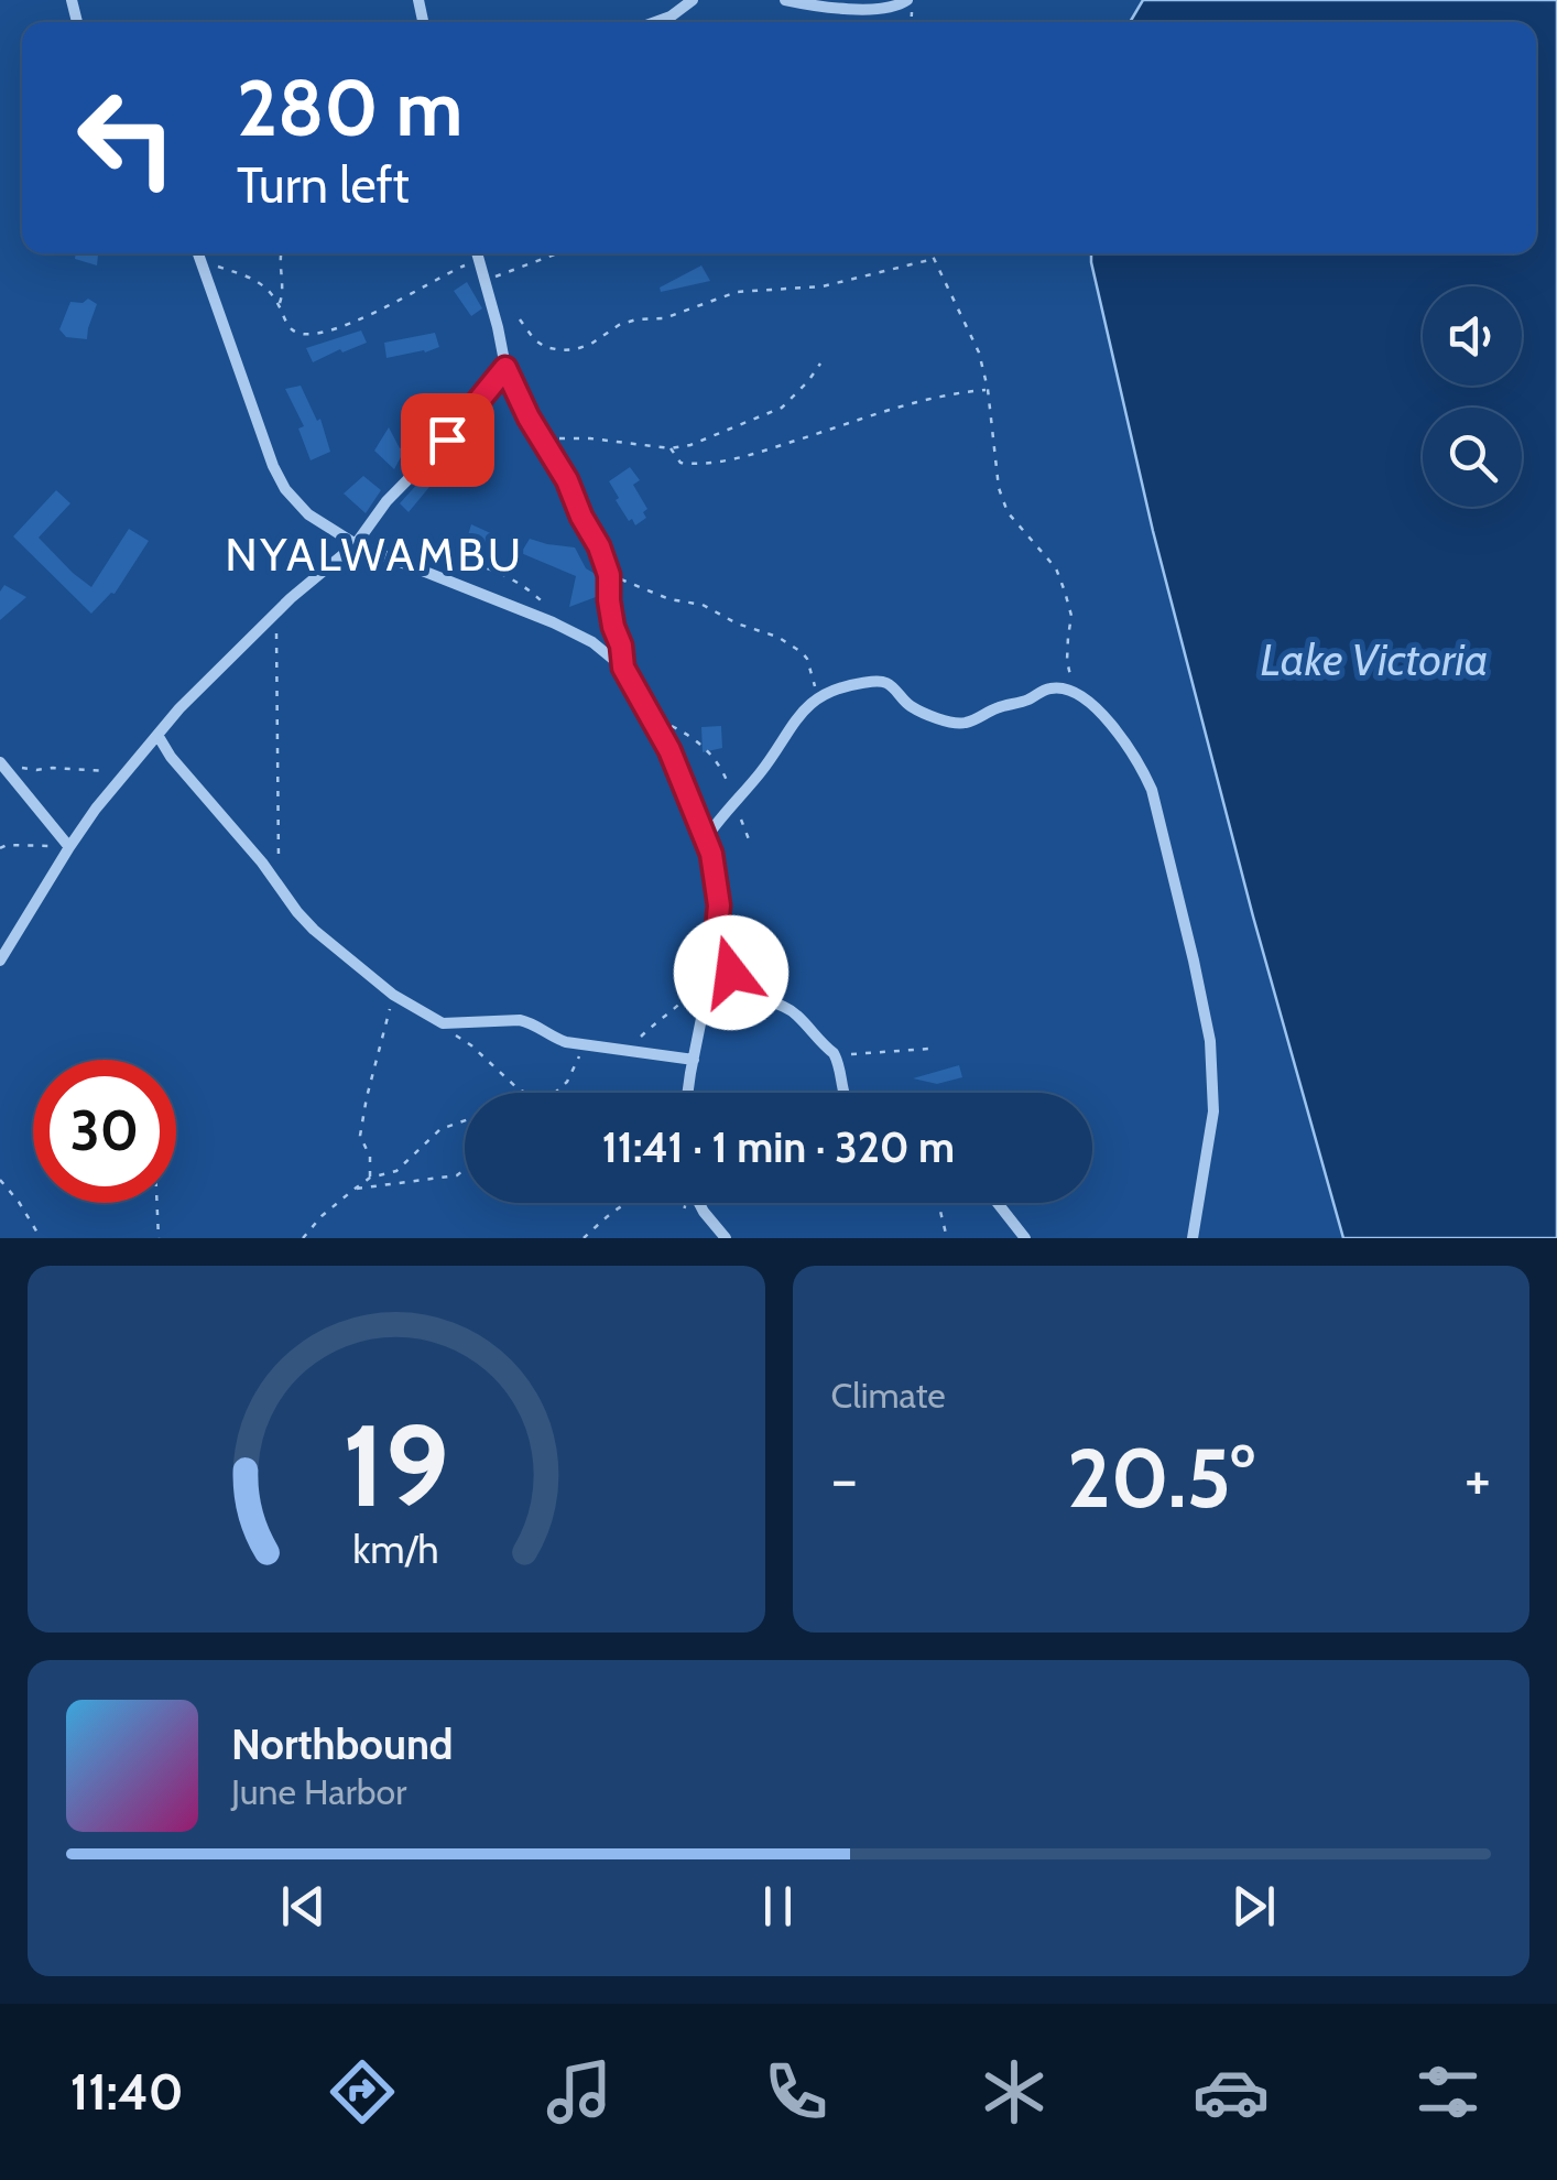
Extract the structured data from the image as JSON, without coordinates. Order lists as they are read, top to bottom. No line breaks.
{"districts":["NYALWAMBU"],"water":["Lake Victoria"],"page":{"turn":["280 m","Turn left"],"limit":"30","trip":"11:41 · 1 min · 320 m","tile":"Climate","heat":["−","20.5°","+"],"song":["Northbound","June Harbor"],"tabs":"11:40","gauge":["19","km/h"]}}
